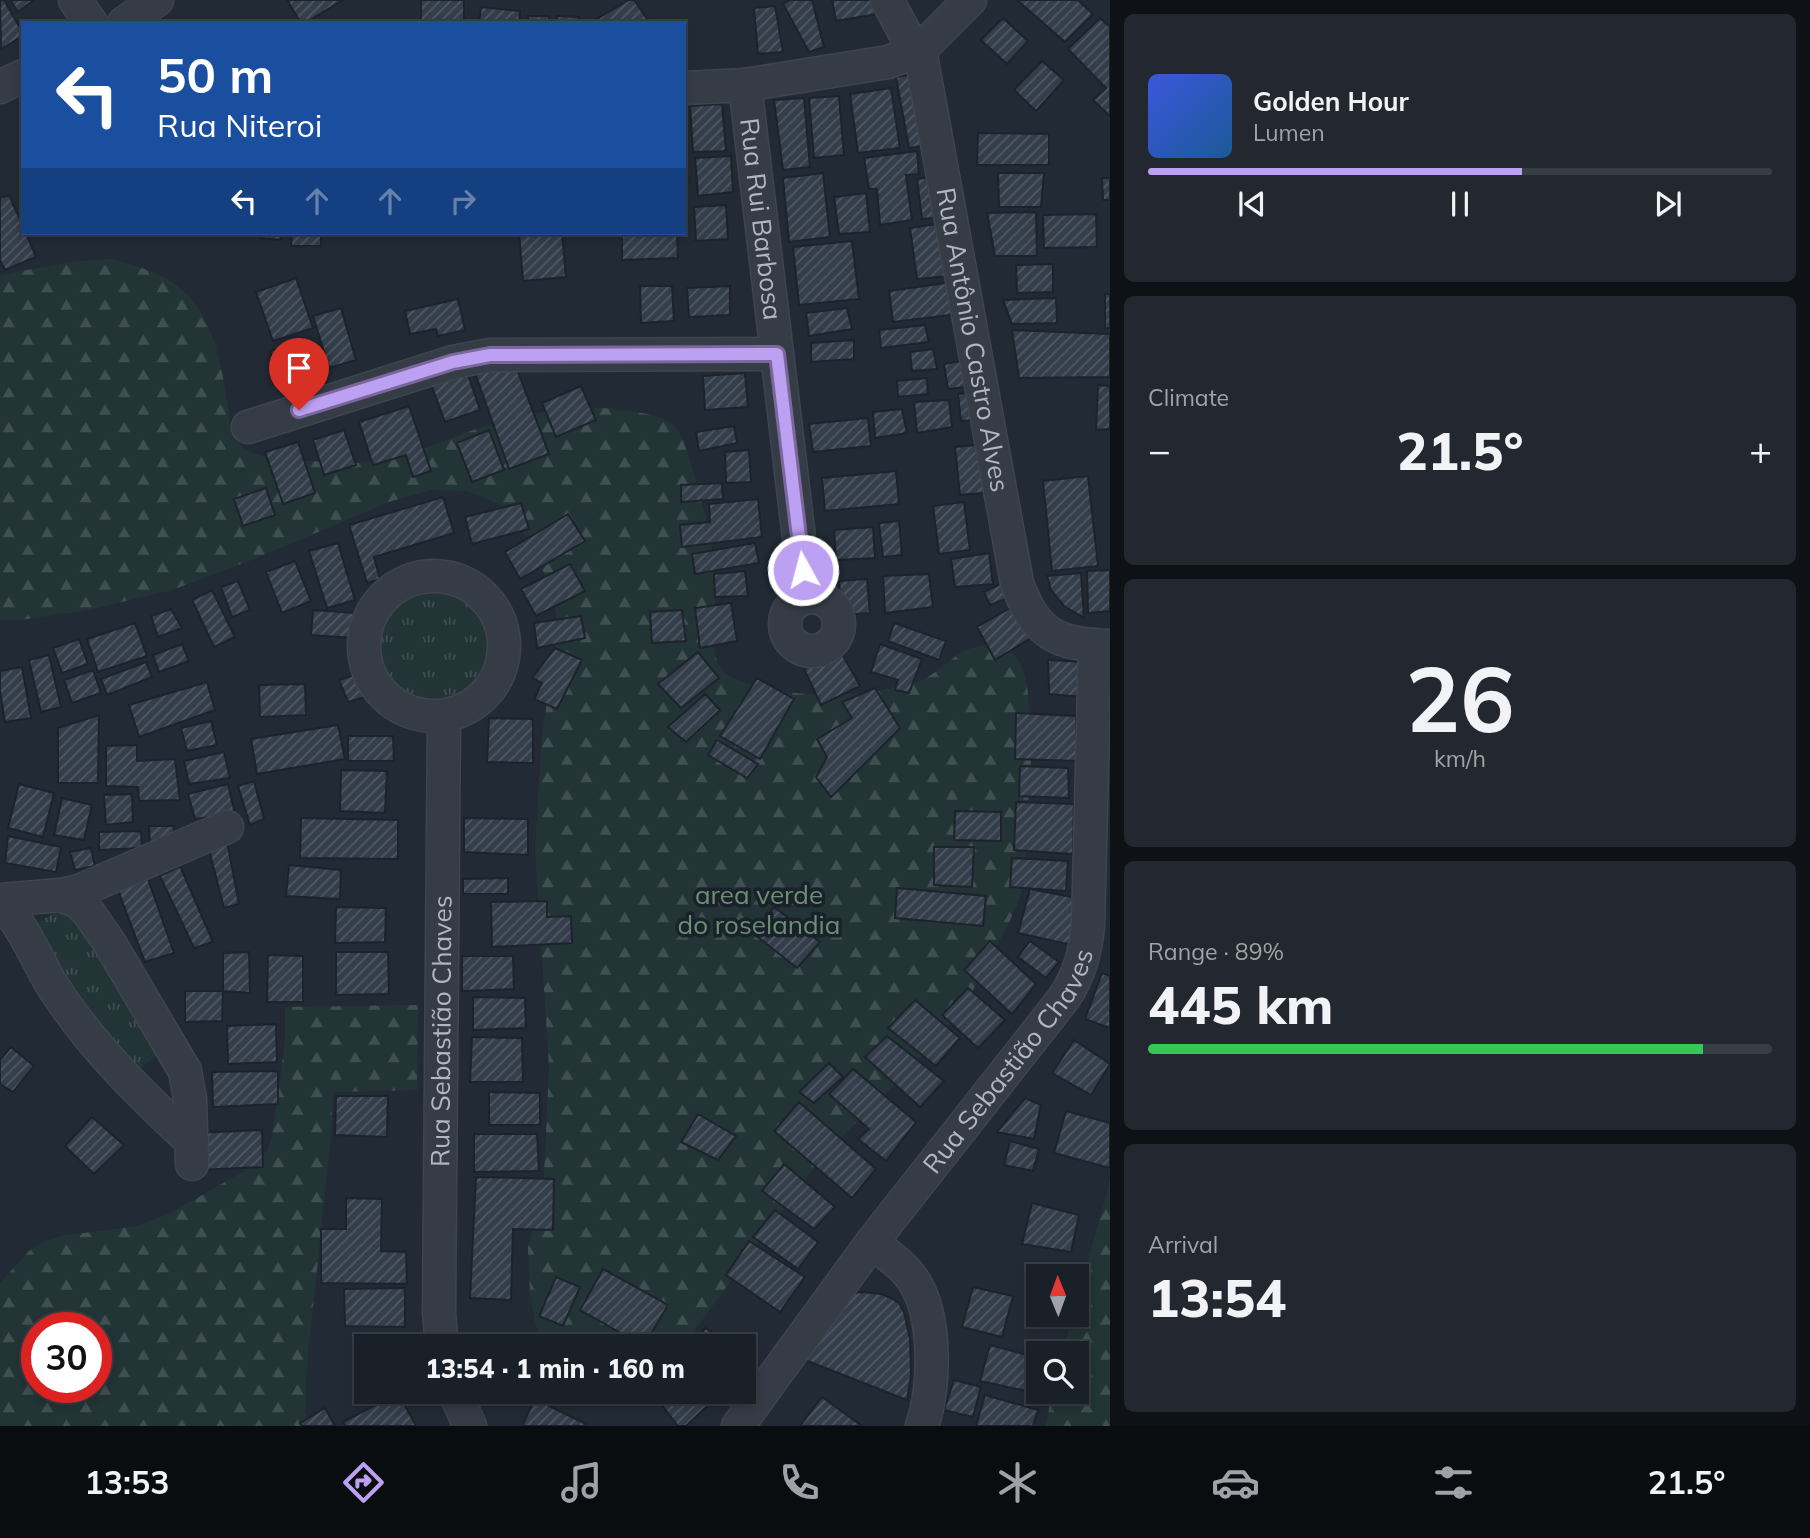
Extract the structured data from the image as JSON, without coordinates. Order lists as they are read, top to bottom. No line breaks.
{"streets":{"street":["Rua Rui Barbosa","Rua Antônio Castro Alves","Rua Sebastião Chaves"]},"crossings":[["Rua Antônio Castro Alves","Rua Sebastião Chaves"]],"parks":["area verde do roselandia"],"north":"top","page":{"turn":["50 m","Rua Niteroi"],"song":["Golden Hour","Lumen"],"tile":["Climate",["26","km/h"],["Range · 89%","445 km"],["Arrival","13:54"]],"heat":["−","21.5°","+"],"limit":"30","trip":"13:54 · 1 min · 160 m","tabs":["13:53","21.5°"]}}
